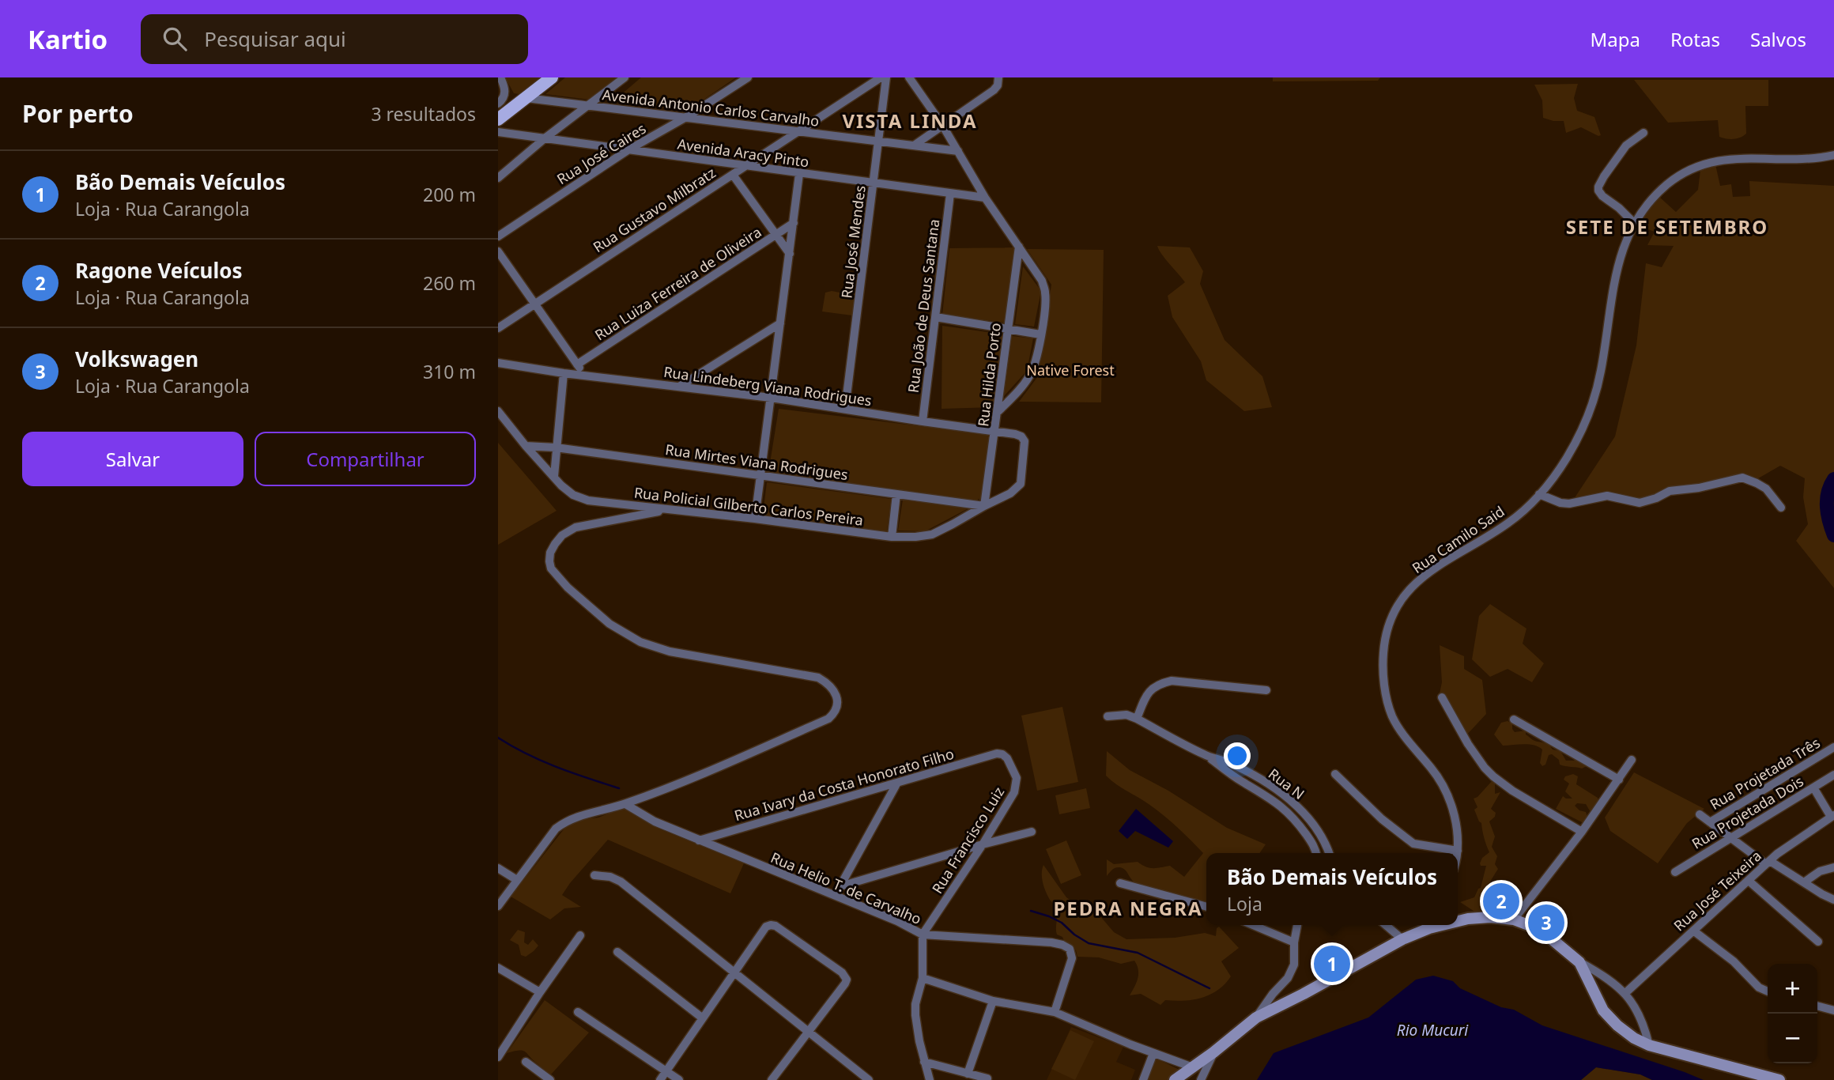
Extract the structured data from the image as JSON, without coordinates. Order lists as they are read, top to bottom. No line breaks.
{"streets":{"street":["Avenida Antonio Carlos Carvalho","Avenida Aracy Pinto","Rua José Caires","Rua Gustavo Milbratz","Rua José Mendes","Rua Luiza Ferreira de Oliveira","Rua João de Deus Santana","Rua Hilda Porto","Rua Lindeberg Viana Rodrigues","Rua Mirtes Viana Rodrigues","Rua Policial Gilberto Carlos Pereira","Rua Camilo Said","Rua Projetada Três","Rua N","Rua Ivary da Costa Honorato Filho","Rua Projetada Dois","Rua Francisco Luiz","Rua Helio T. de Carvalho","Rua José Teixeira"]},"crossings":[["Avenida Antonio Carlos Carvalho","Rua José Caires"],["Avenida Antonio Carlos Carvalho","Rua Gustavo Milbratz"],["Avenida Antonio Carlos Carvalho","Rua José Mendes"],["Avenida Aracy Pinto","Rua José Caires"],["Avenida Aracy Pinto","Rua Gustavo Milbratz"],["Avenida Aracy Pinto","Rua José Mendes"],["Avenida Aracy Pinto","Rua João de Deus Santana"],["Rua José Mendes","Rua Lindeberg Viana Rodrigues"],["Rua João de Deus Santana","Rua Lindeberg Viana Rodrigues"],["Rua Hilda Porto","Rua Lindeberg Viana Rodrigues"],["Rua Hilda Porto","Rua Mirtes Viana Rodrigues"],["Rua Hilda Porto","Rua Policial Gilberto Carlos Pereira"],["Rua Lindeberg Viana Rodrigues","Rua Policial Gilberto Carlos Pereira"],["Rua Mirtes Viana Rodrigues","Rua Policial Gilberto Carlos Pereira"],["Rua Ivary da Costa Honorato Filho","Rua Francisco Luiz"],["Rua Ivary da Costa Honorato Filho","Rua Helio T. de Carvalho"],["Rua Francisco Luiz","Rua Helio T. de Carvalho"]],"districts":["VISTA LINDA","SETE DE SETEMBRO","PEDRA NEGRA"],"water":["Rio Mucuri"],"parks":["Native Forest"],"page":{"header":"Kartio","search":"Pesquisar aqui","nav":["Mapa","Rotas","Salvos"],"heading":["Por perto","3 resultados"],"list":[{"mark":"1","name":"Bão Demais Veículos","note":"Loja · Rua Carangola","value":"200 m"},{"mark":"2","name":"Ragone Veículos","note":"Loja · Rua Carangola","value":"260 m"},{"mark":"3","name":"Volkswagen","note":"Loja · Rua Carangola","value":"310 m"}],"buttons":["Salvar","Compartilhar"],"popup":["Bão Demais Veículos","Loja"],"pins":["2","3","1"],"map_buttons":["+","−"]}}
